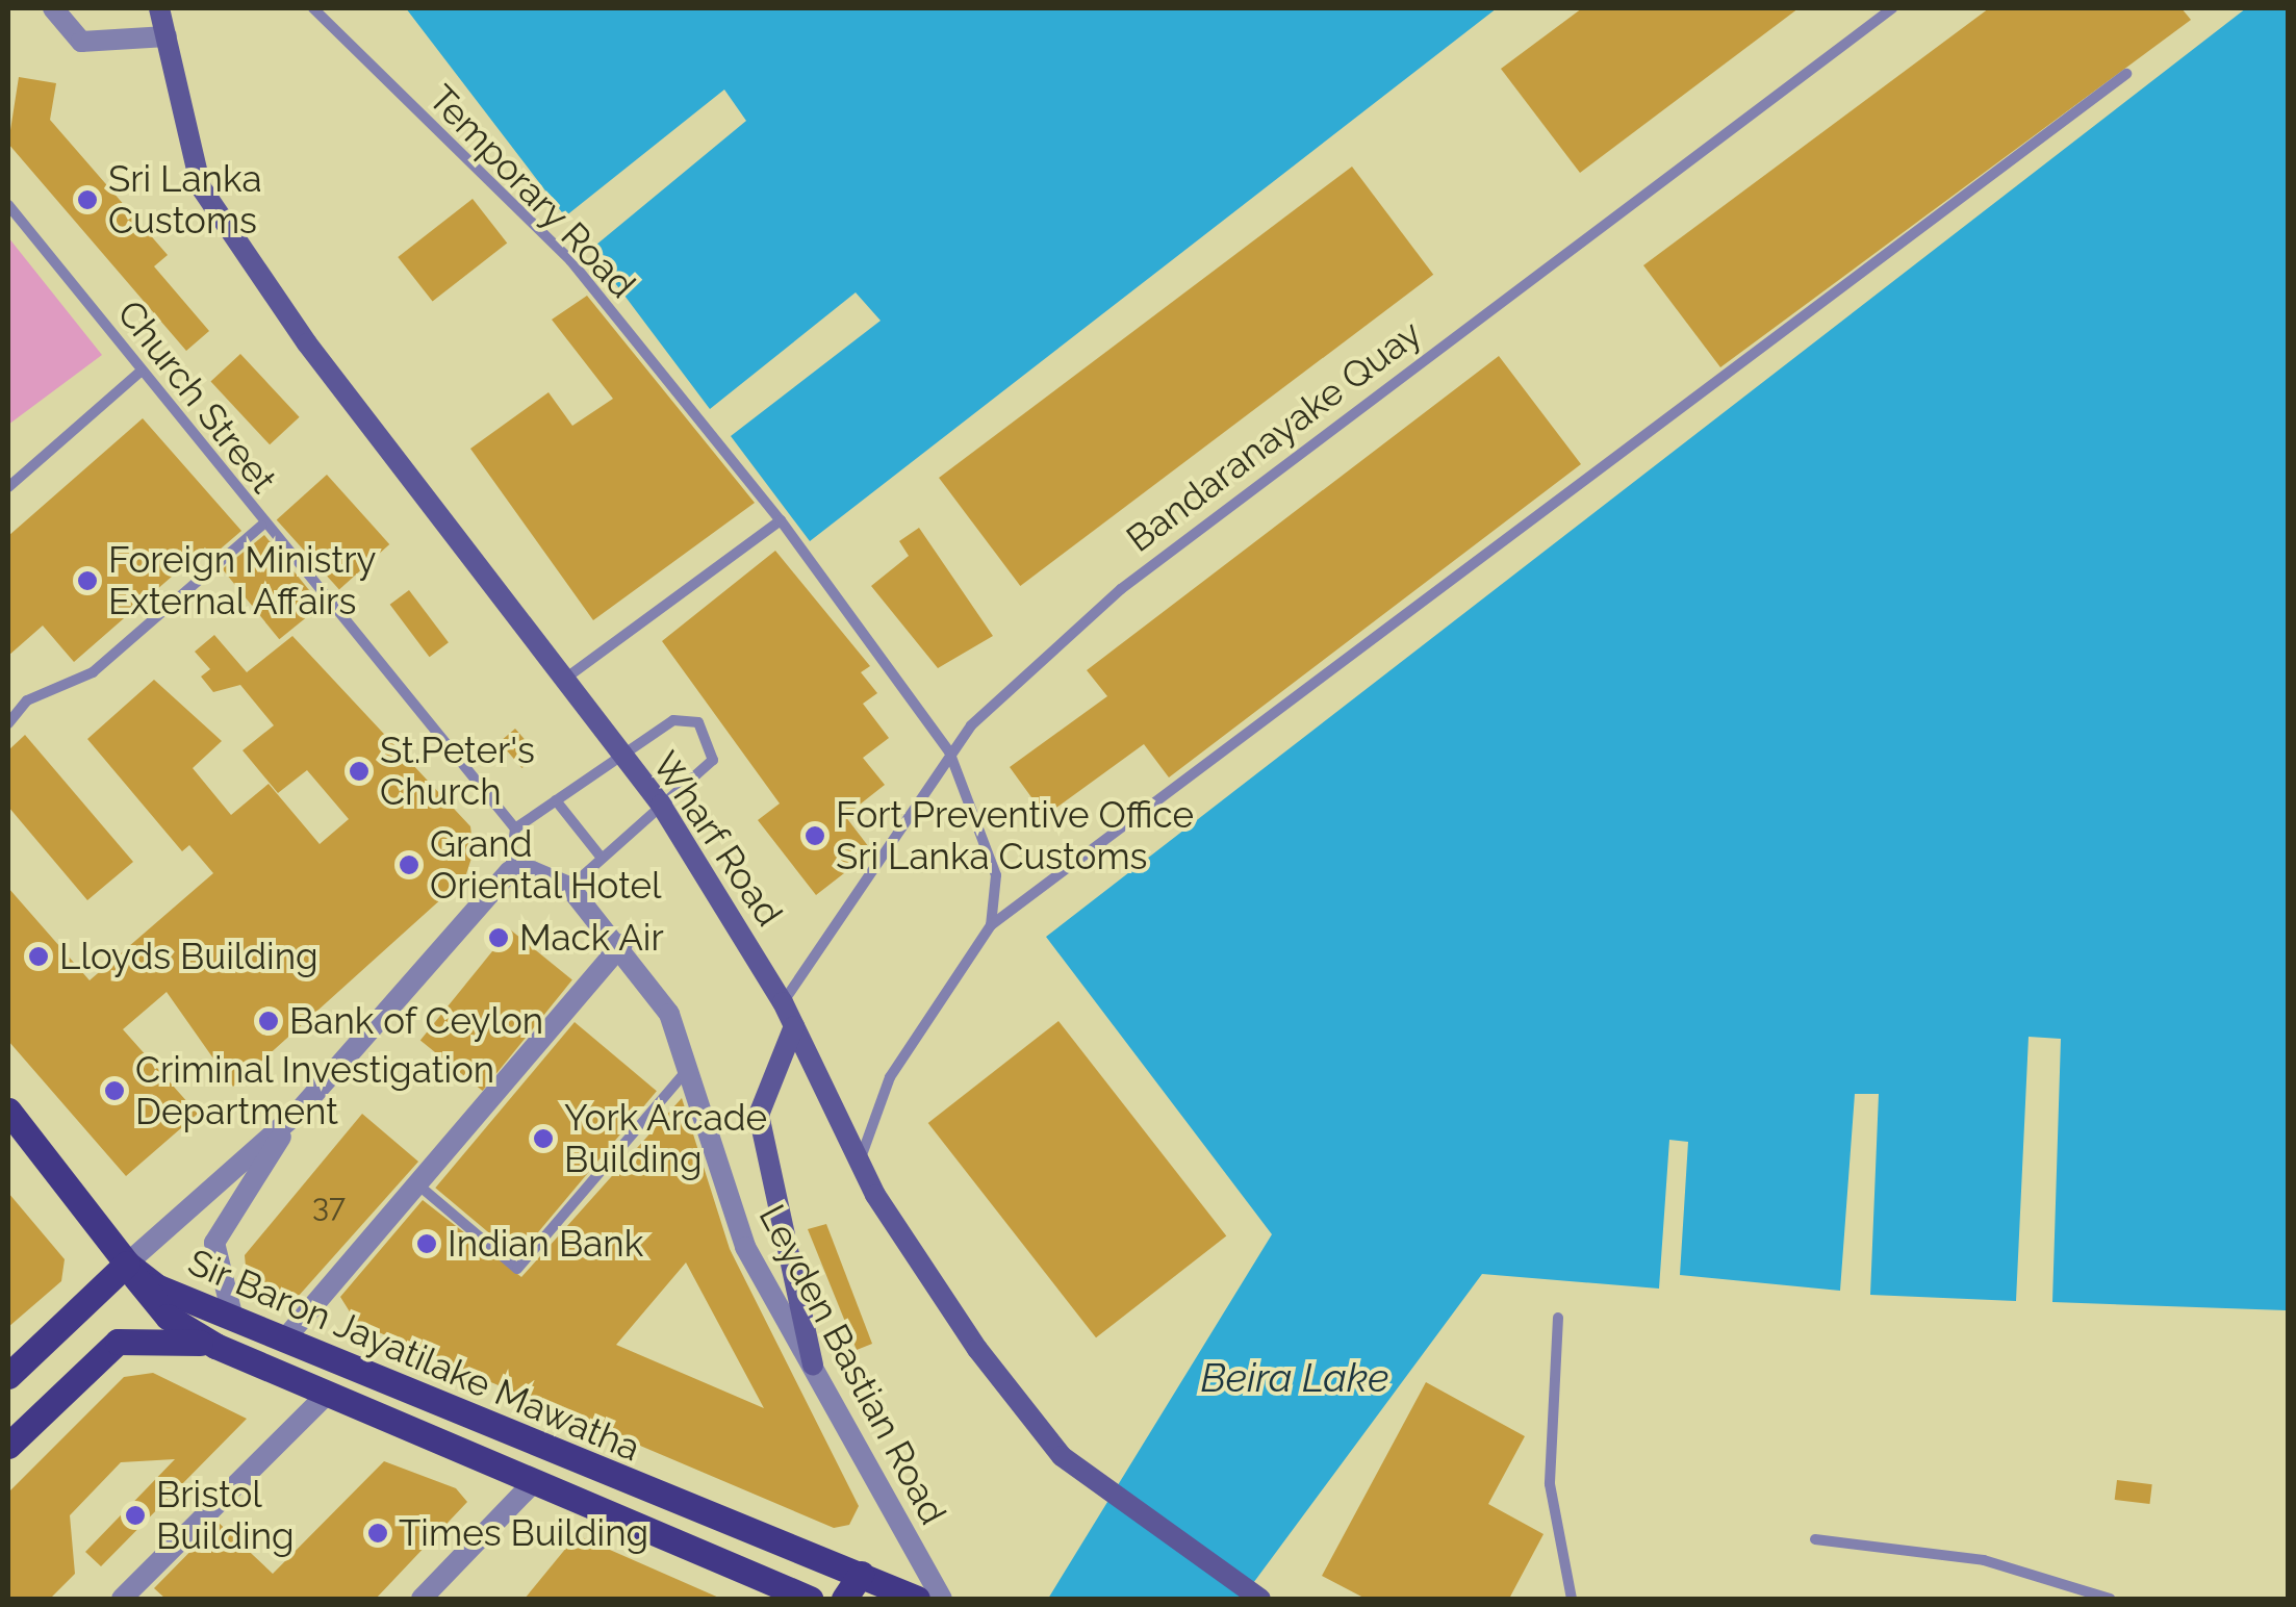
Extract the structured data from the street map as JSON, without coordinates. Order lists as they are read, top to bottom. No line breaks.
{"streets":{"main road":["Wharf Road","Sir Baron Jayatilake Mawatha"],"street":["Leyden Bastian Road"],"lane":["Temporary Road","Church Street","Bandaranayake Quay"]},"crossings":[["Temporary Road","Bandaranayake Quay"],["Bandaranayake Quay","Wharf Road"]],"water":["Beira Lake"],"places":["Sri Lanka Customs","Foreign Ministry External Affairs","St.Peter's Church","Fort Preventive Office Sri Lanka Customs","Grand Oriental Hotel","Mack Air","Lloyds Building","Bank of Ceylon","Criminal Investigation Department","York Arcade Building","Indian Bank","Bristol Building","Times Building"],"house_numbers":["37"]}
